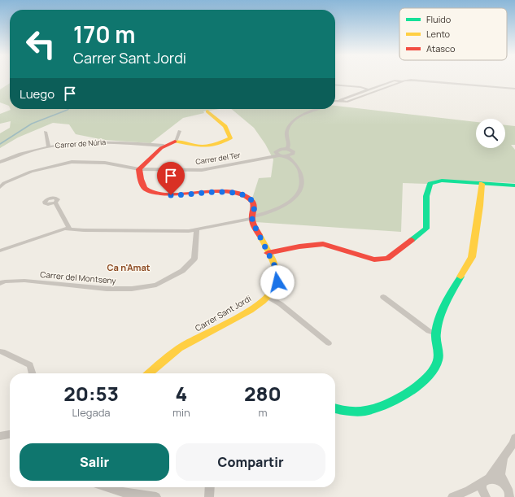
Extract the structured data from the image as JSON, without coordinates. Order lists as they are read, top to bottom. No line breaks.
{"streets":{"street":["Carrer de Núria","Carrer del Ter","Carrer del Montseny","Carrer Sant Jordi"]},"crossings":[["Carrer del Ter","Carrer Sant Jordi"]],"districts":["Ca n'Amat"],"legend":["Fluido","Lento","Atasco"],"page":{"turn":["170 m","Carrer Sant Jordi"],"then":"Luego","eta":["20:53","Llegada","4","min","280","m"],"buttons":["Salir","Compartir"]}}
